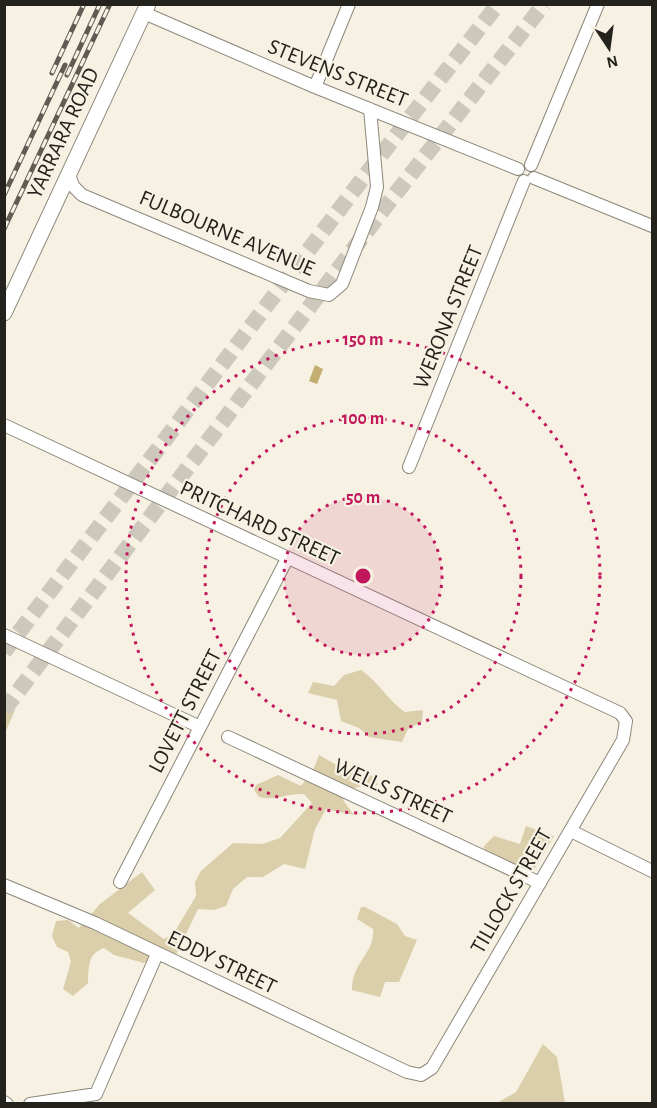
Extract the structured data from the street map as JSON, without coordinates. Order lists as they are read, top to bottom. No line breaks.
{"streets":{"main road":["YARRARA ROAD"],"street":["STEVENS STREET","FULBOURNE AVENUE","WERONA STREET","PRITCHARD STREET","LOVETT STREET","WELLS STREET","TILLOCK STREET","EDDY STREET"]},"crossings":[["STEVENS STREET","YARRARA ROAD"],["STEVENS STREET","FULBOURNE AVENUE"],["STEVENS STREET","WERONA STREET"],["YARRARA ROAD","FULBOURNE AVENUE"],["PRITCHARD STREET","LOVETT STREET"],["PRITCHARD STREET","TILLOCK STREET"],["WELLS STREET","TILLOCK STREET"],["TILLOCK STREET","EDDY STREET"]],"north":"bottom","rings":["150 m","100 m","50 m"]}
